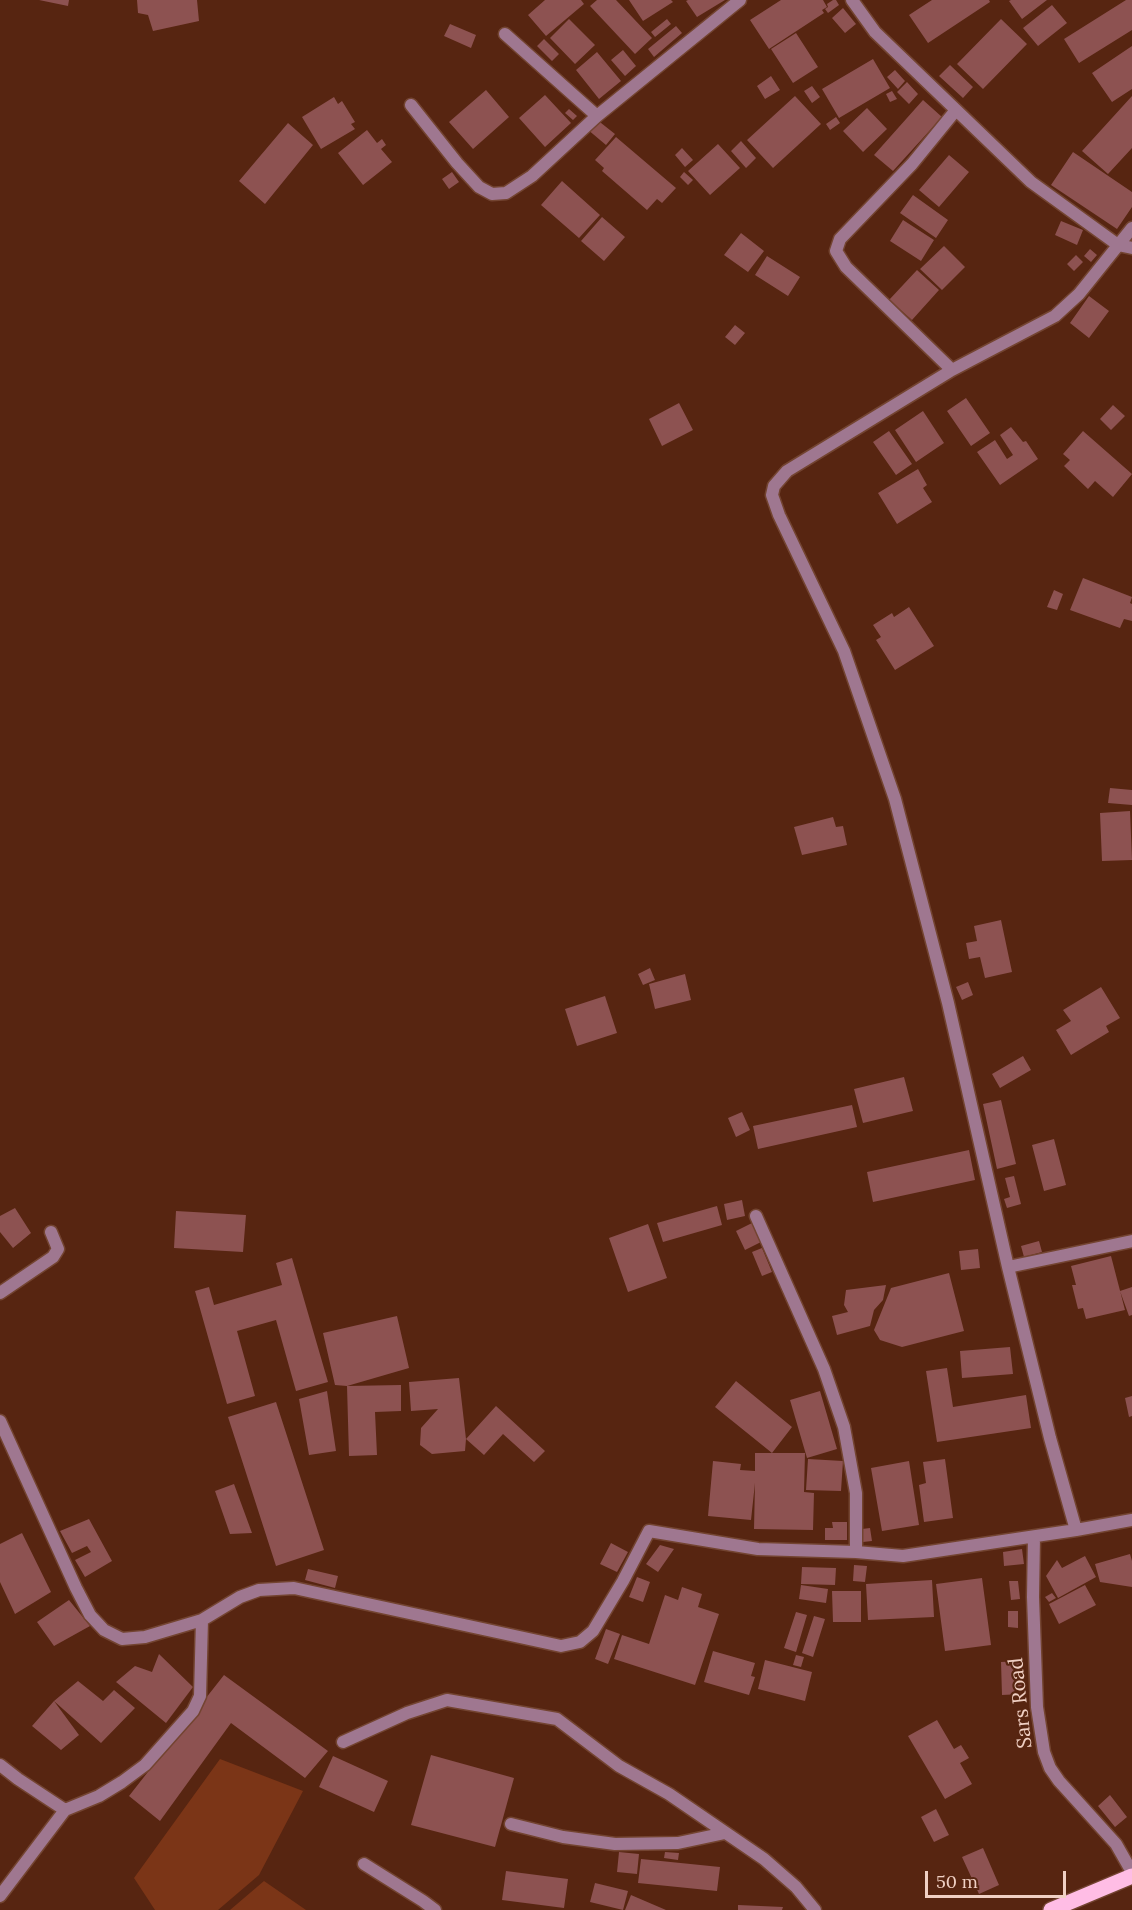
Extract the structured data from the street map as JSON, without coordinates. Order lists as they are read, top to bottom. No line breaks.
{"streets":{"street":["Sars Road"]},"scale_bar":"50 m"}
